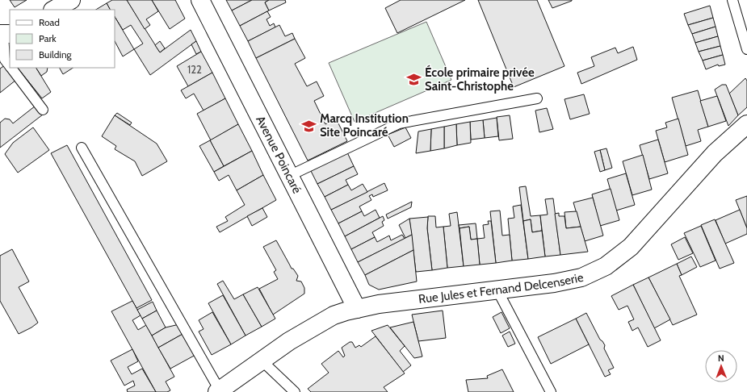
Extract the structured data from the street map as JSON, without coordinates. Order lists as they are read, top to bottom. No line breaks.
{"streets":{"street":["Avenue Poincaré","Rue Jules et Fernand Delcenserie"]},"crossings":[["Avenue Poincaré","Rue Jules et Fernand Delcenserie"]],"places":{"school or university":["École primaire privée Saint-Christophe","Marcq Institution Site Poincaré"]},"house_numbers":["122"],"legend":["Road","Park","Building"],"north":"top"}
